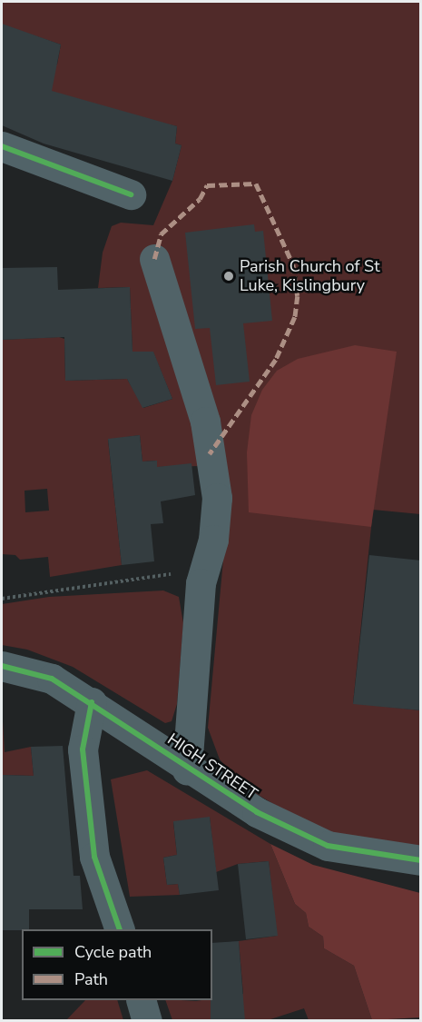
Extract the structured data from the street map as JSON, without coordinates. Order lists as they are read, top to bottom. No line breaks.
{"streets":{"street":["HIGH STREET"]},"places":["Parish Church of St Luke, Kislingbury"],"legend":["Cycle path","Path"]}
